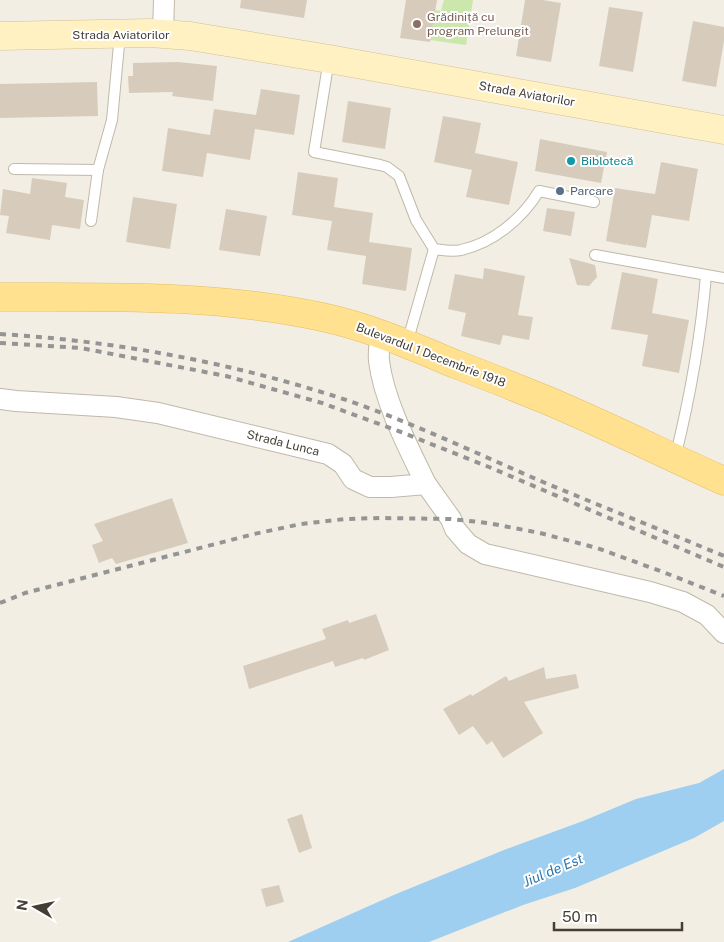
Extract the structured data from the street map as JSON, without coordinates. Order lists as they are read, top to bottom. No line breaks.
{"streets":{"main road":["Bulevardul 1 Decembrie 1918"],"street":["Strada Aviatorilor","Strada Lunca"]},"water":["Jiul de Est"],"places":["Grădiniță cu program Prelungit","Biblotecă","Parcare"],"scale_bar":"50 m","north":"left"}
